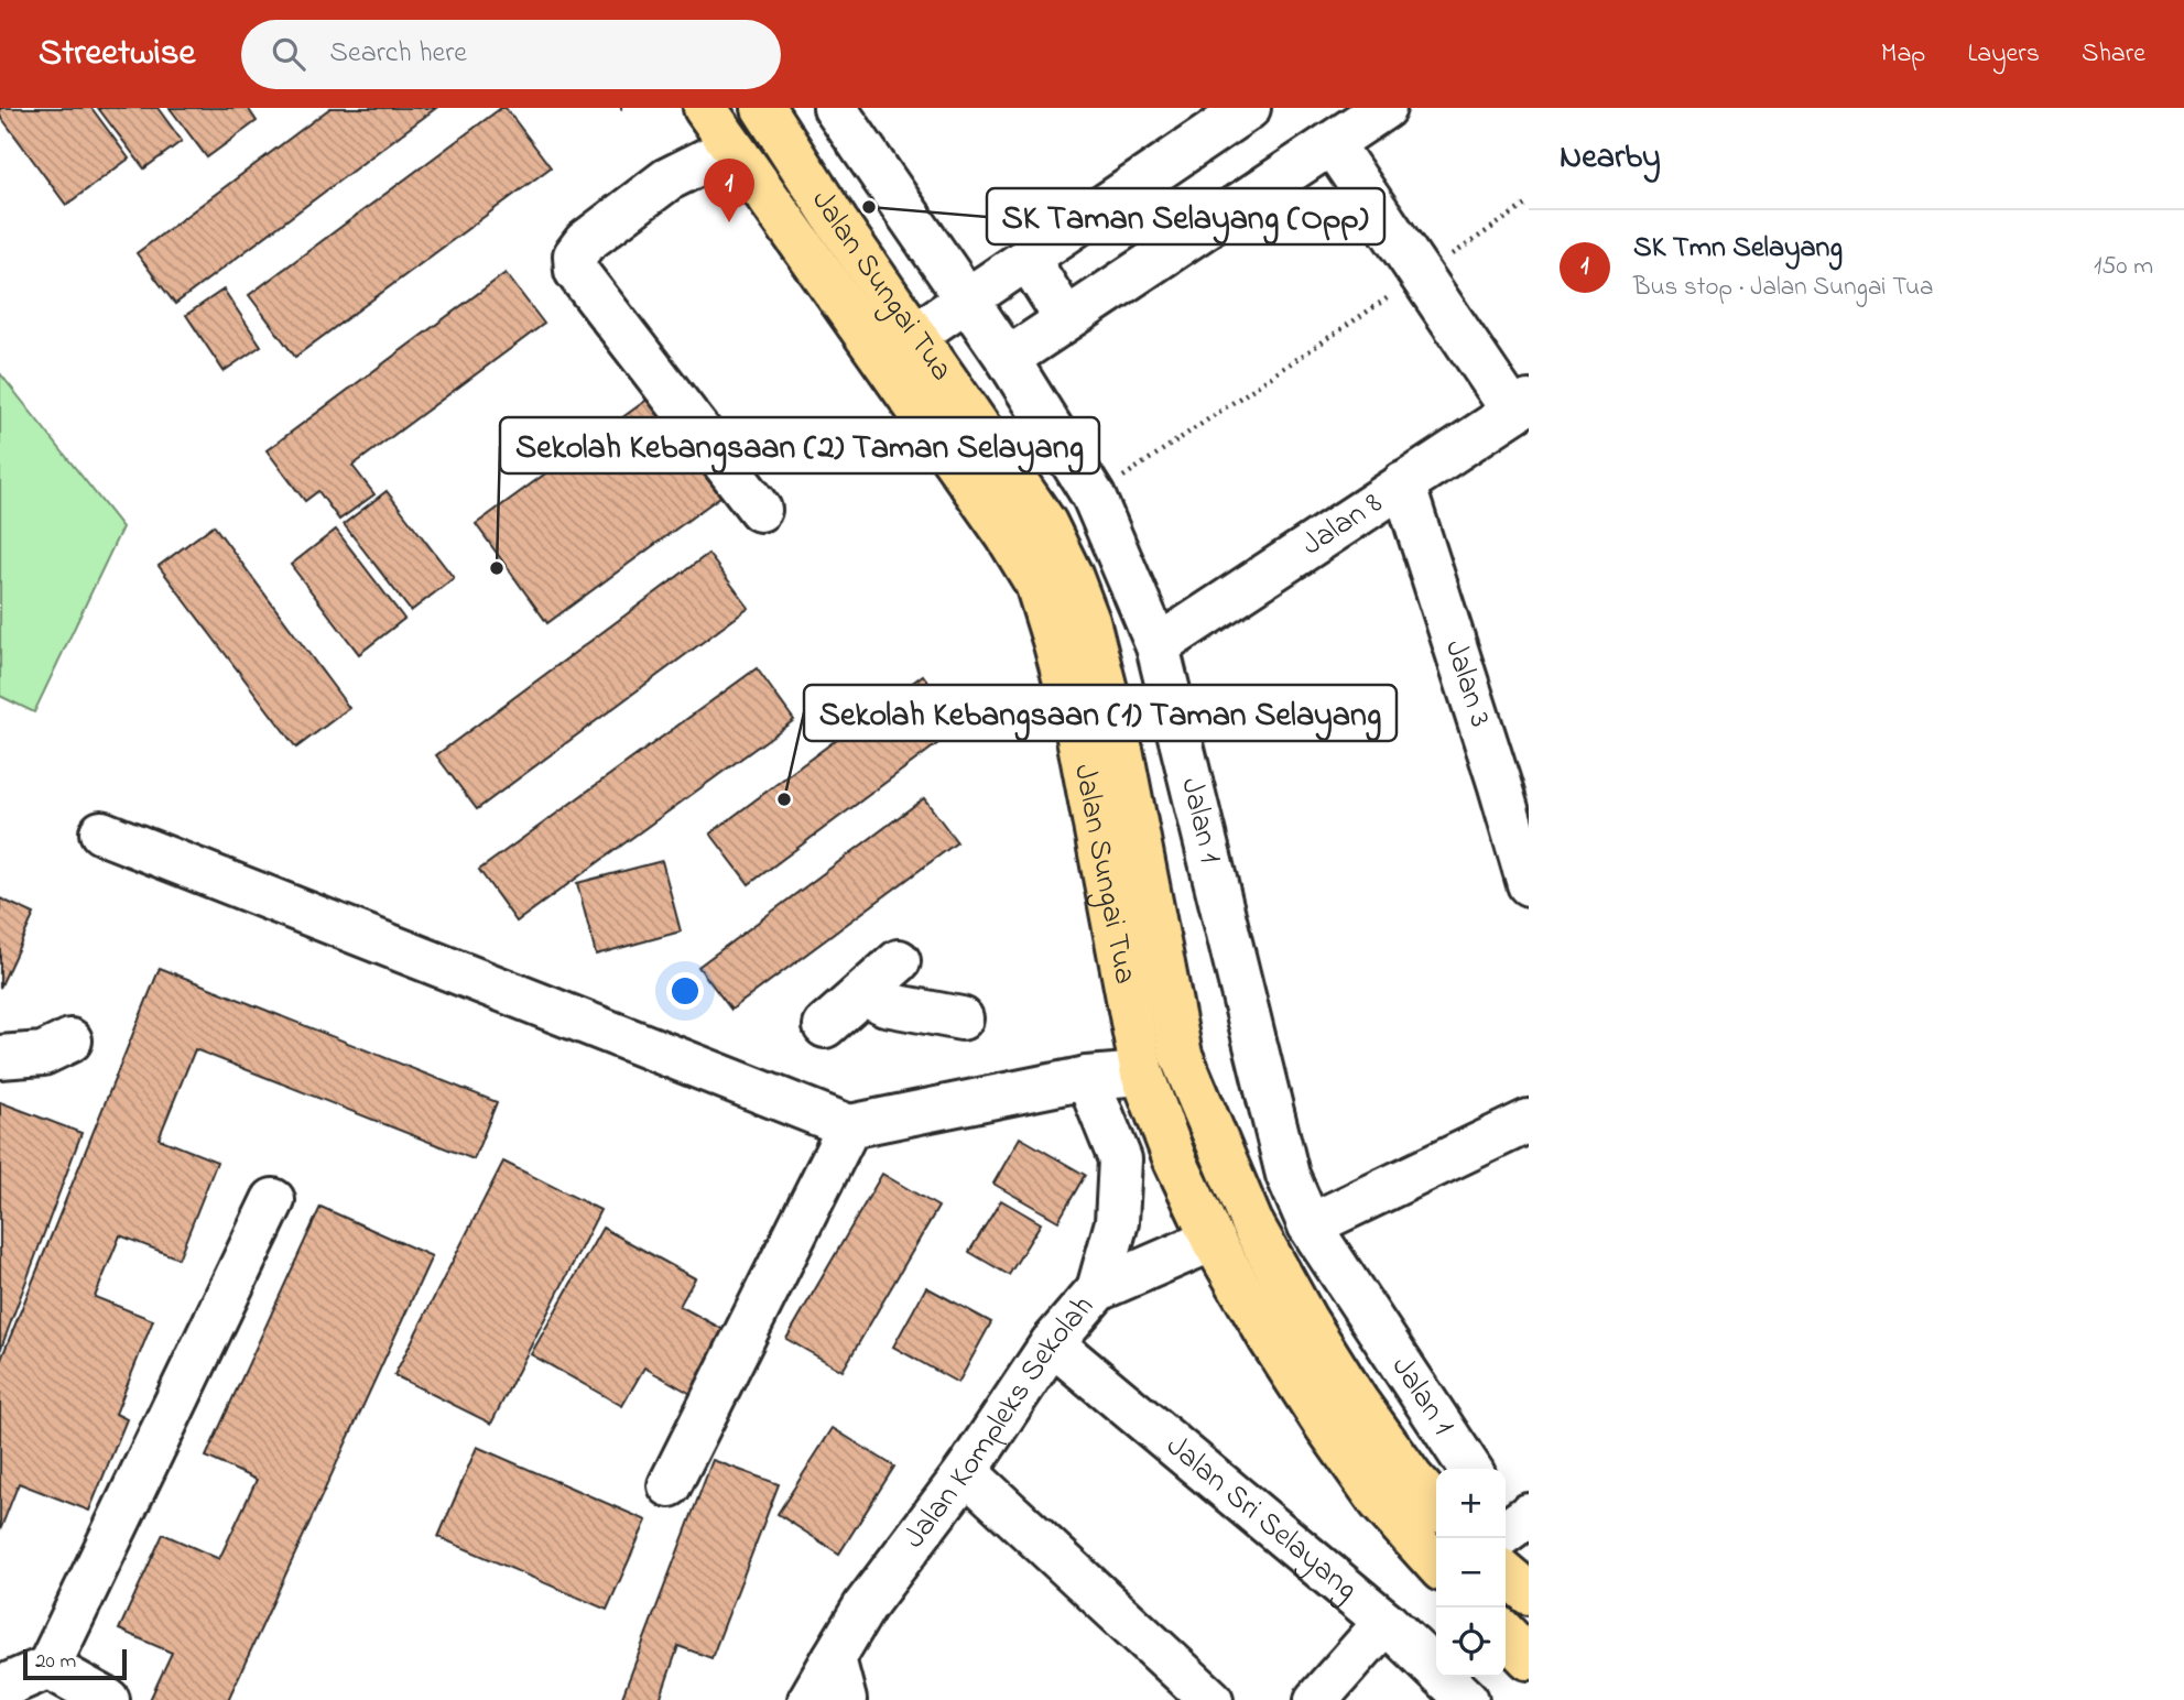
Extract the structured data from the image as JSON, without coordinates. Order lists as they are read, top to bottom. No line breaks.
{"streets":{"main road":["Jalan Sungai Tua"],"street":["Jalan 8","Jalan 3","Jalan 1","Jalan Kompleks Sekolah","Jalan Sri Selayang"]},"crossings":[["Jalan Sungai Tua","Jalan Kompleks Sekolah"],["Jalan 8","Jalan 3"],["Jalan 8","Jalan 1"],["Jalan Kompleks Sekolah","Jalan Sri Selayang"]],"places":["SK Taman Selayang (Opp)","Sekolah Kebangsaan (2) Taman Selayang","Sekolah Kebangsaan (1) Taman Selayang"],"scale_bar":"20 m","page":{"header":"Streetwise","search":"Search here","nav":["Map","Layers","Share"],"heading":"Nearby","pins":"1","list":[{"mark":"1","name":"SK Tmn Selayang","note":"Bus stop · Jalan Sungai Tua","value":"150 m"}],"map_buttons":["+","−"],"scale":"20 m"}}
